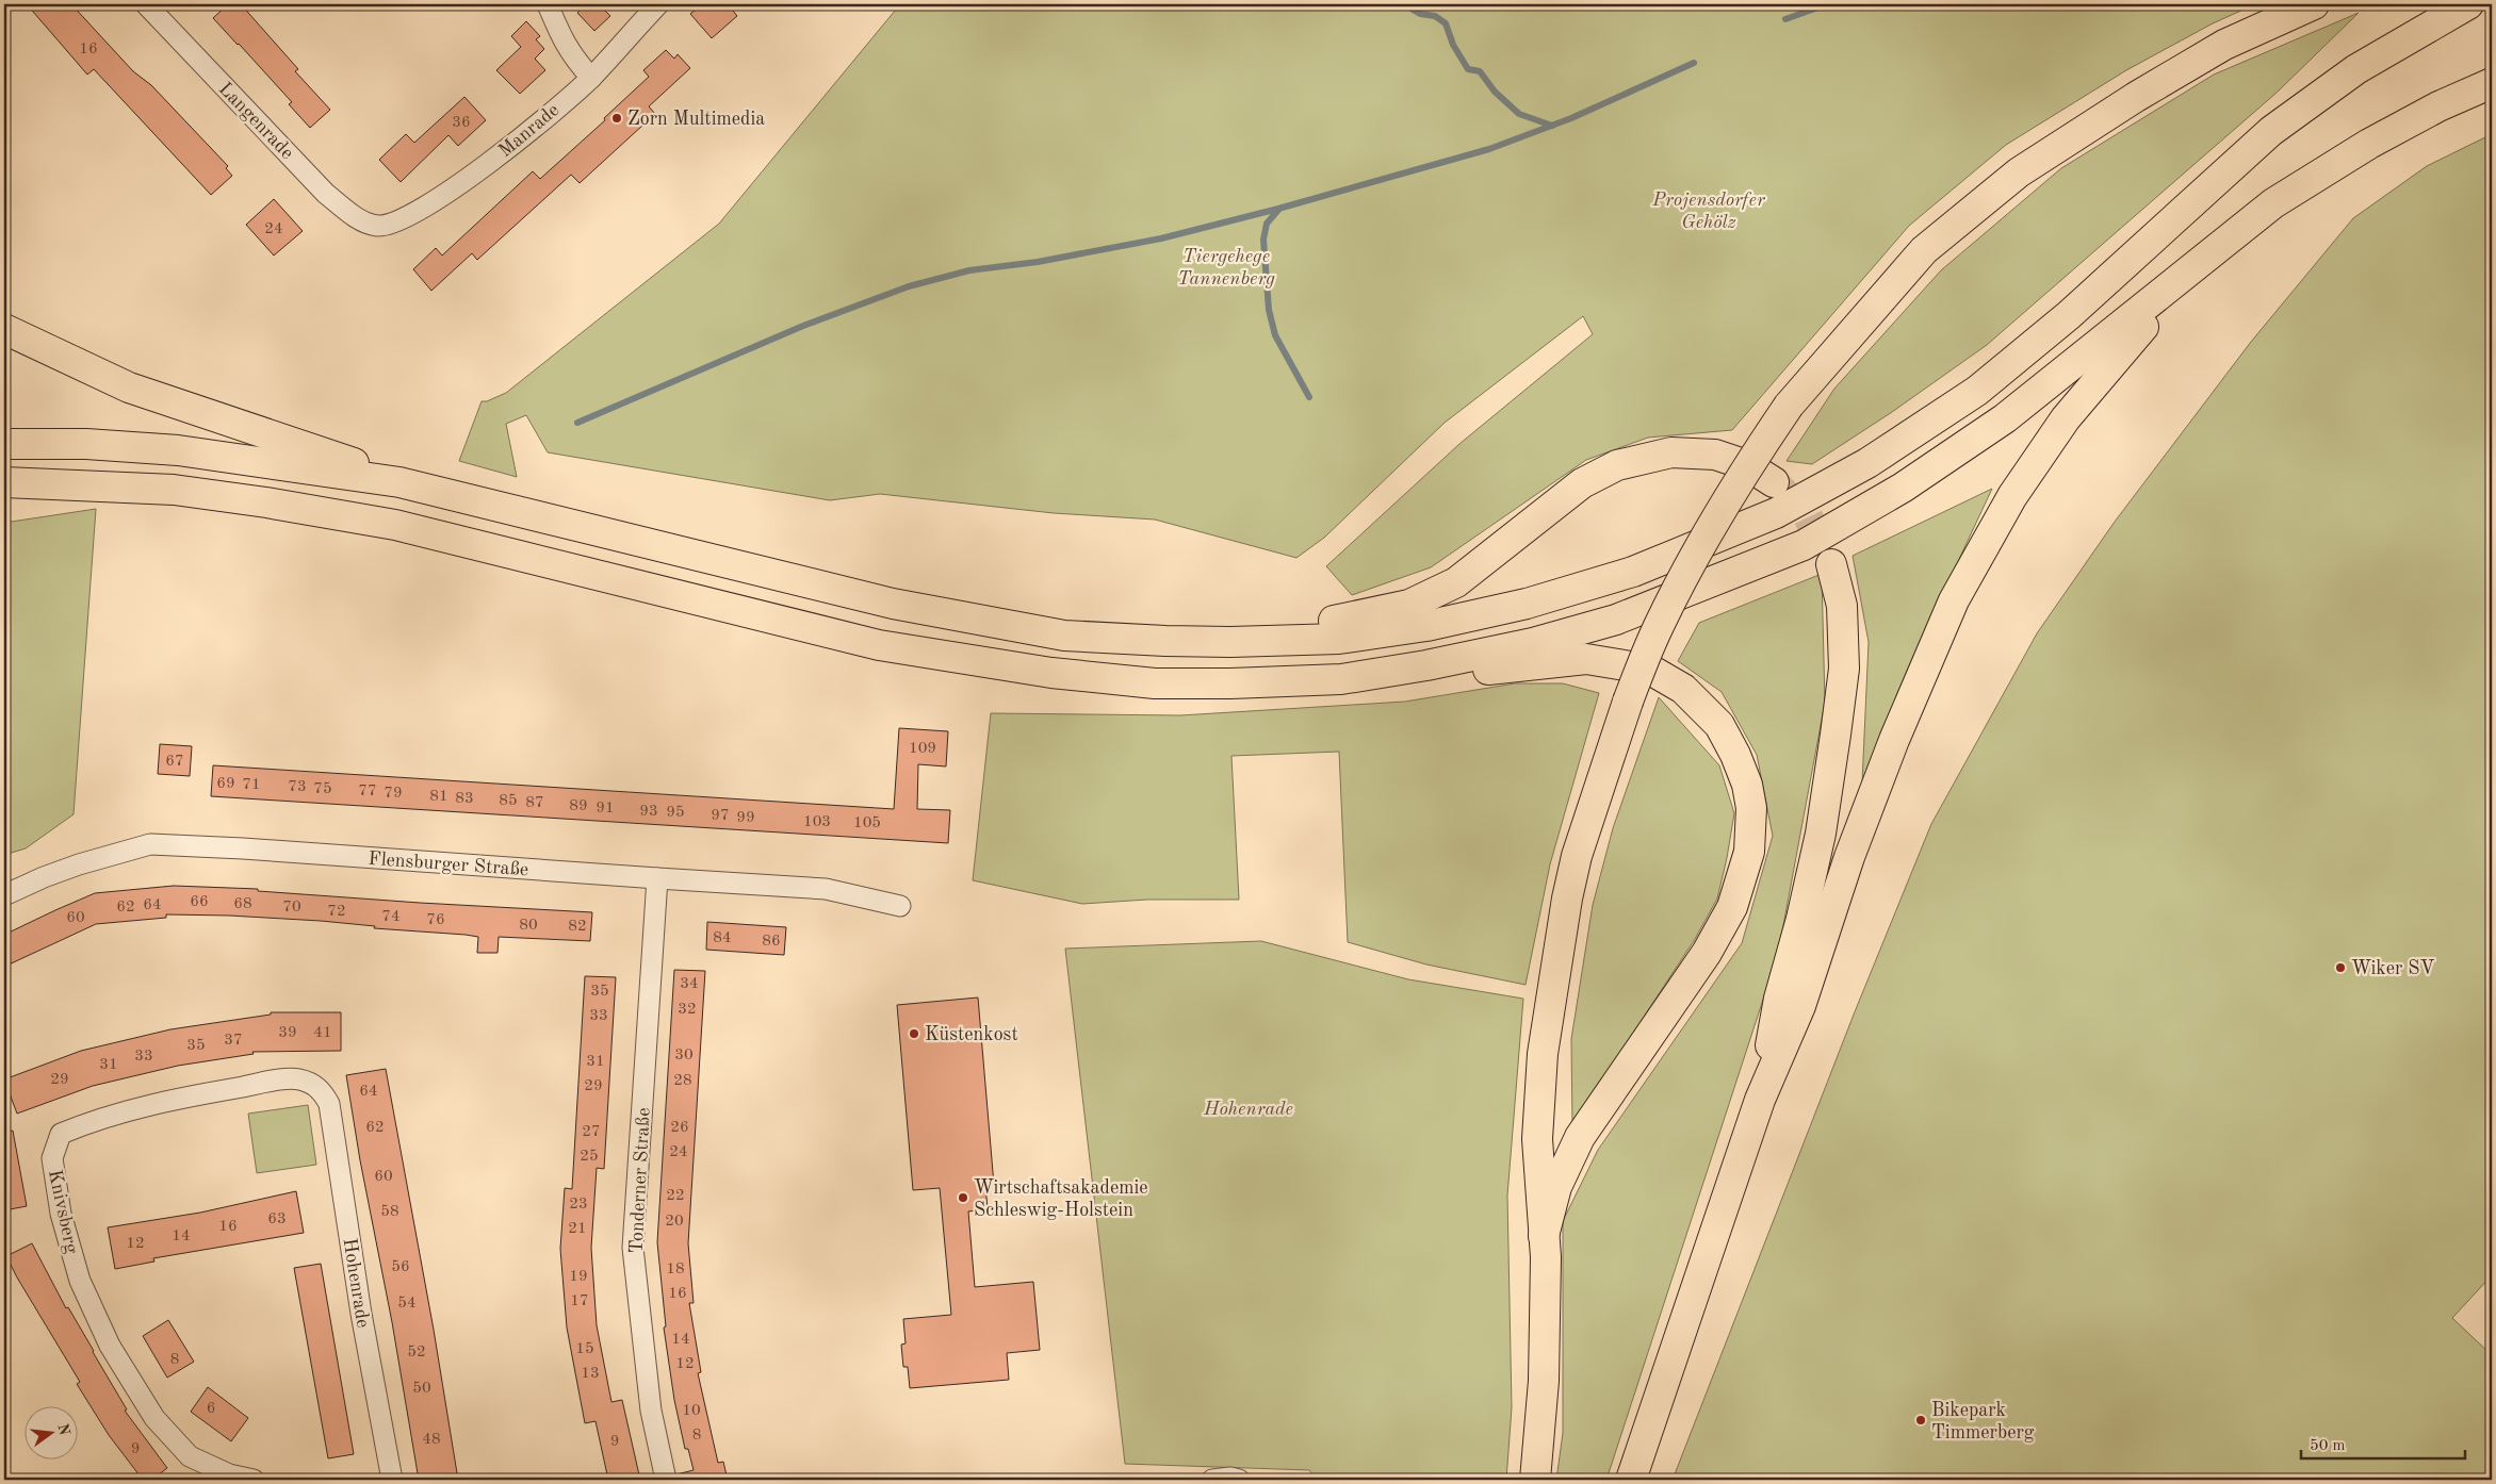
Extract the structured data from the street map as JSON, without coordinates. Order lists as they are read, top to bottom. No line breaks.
{"streets":{"street":["Langenrade","Manrade","Flensburger Straße","Tonderner Straße","Knivsberg","Hohenrade"]},"crossings":[["Langenrade","Manrade"],["Flensburger Straße","Tonderner Straße"],["Knivsberg","Hohenrade"]],"parks":["Projensdorfer Gehölz","Tiergehege Tannenberg","Hohenrade"],"places":["Zorn Multimedia","Wiker SV","Küstenkost","Wirtschaftsakademie Schleswig-Holstein","Bikepark Timmerberg"],"house_numbers":["16","36","24","109","67","69","71","73","75","77","79","81","83","85","87","89","91","93","95","97","99","103","105","66","68","64","62","70","72","74","60","76","80","82","84","86","34","35","32","33","39","41","37","35","30","33","31","31","29","28","29","64","62","26","27","24","25","60","22","23","58","63","20","16","21","14","12","56","18","19","16","17","54","14","15","52","8","12","13","50","6","10","8","48","9","9"],"scale_bar":"50 m","north":"right"}
